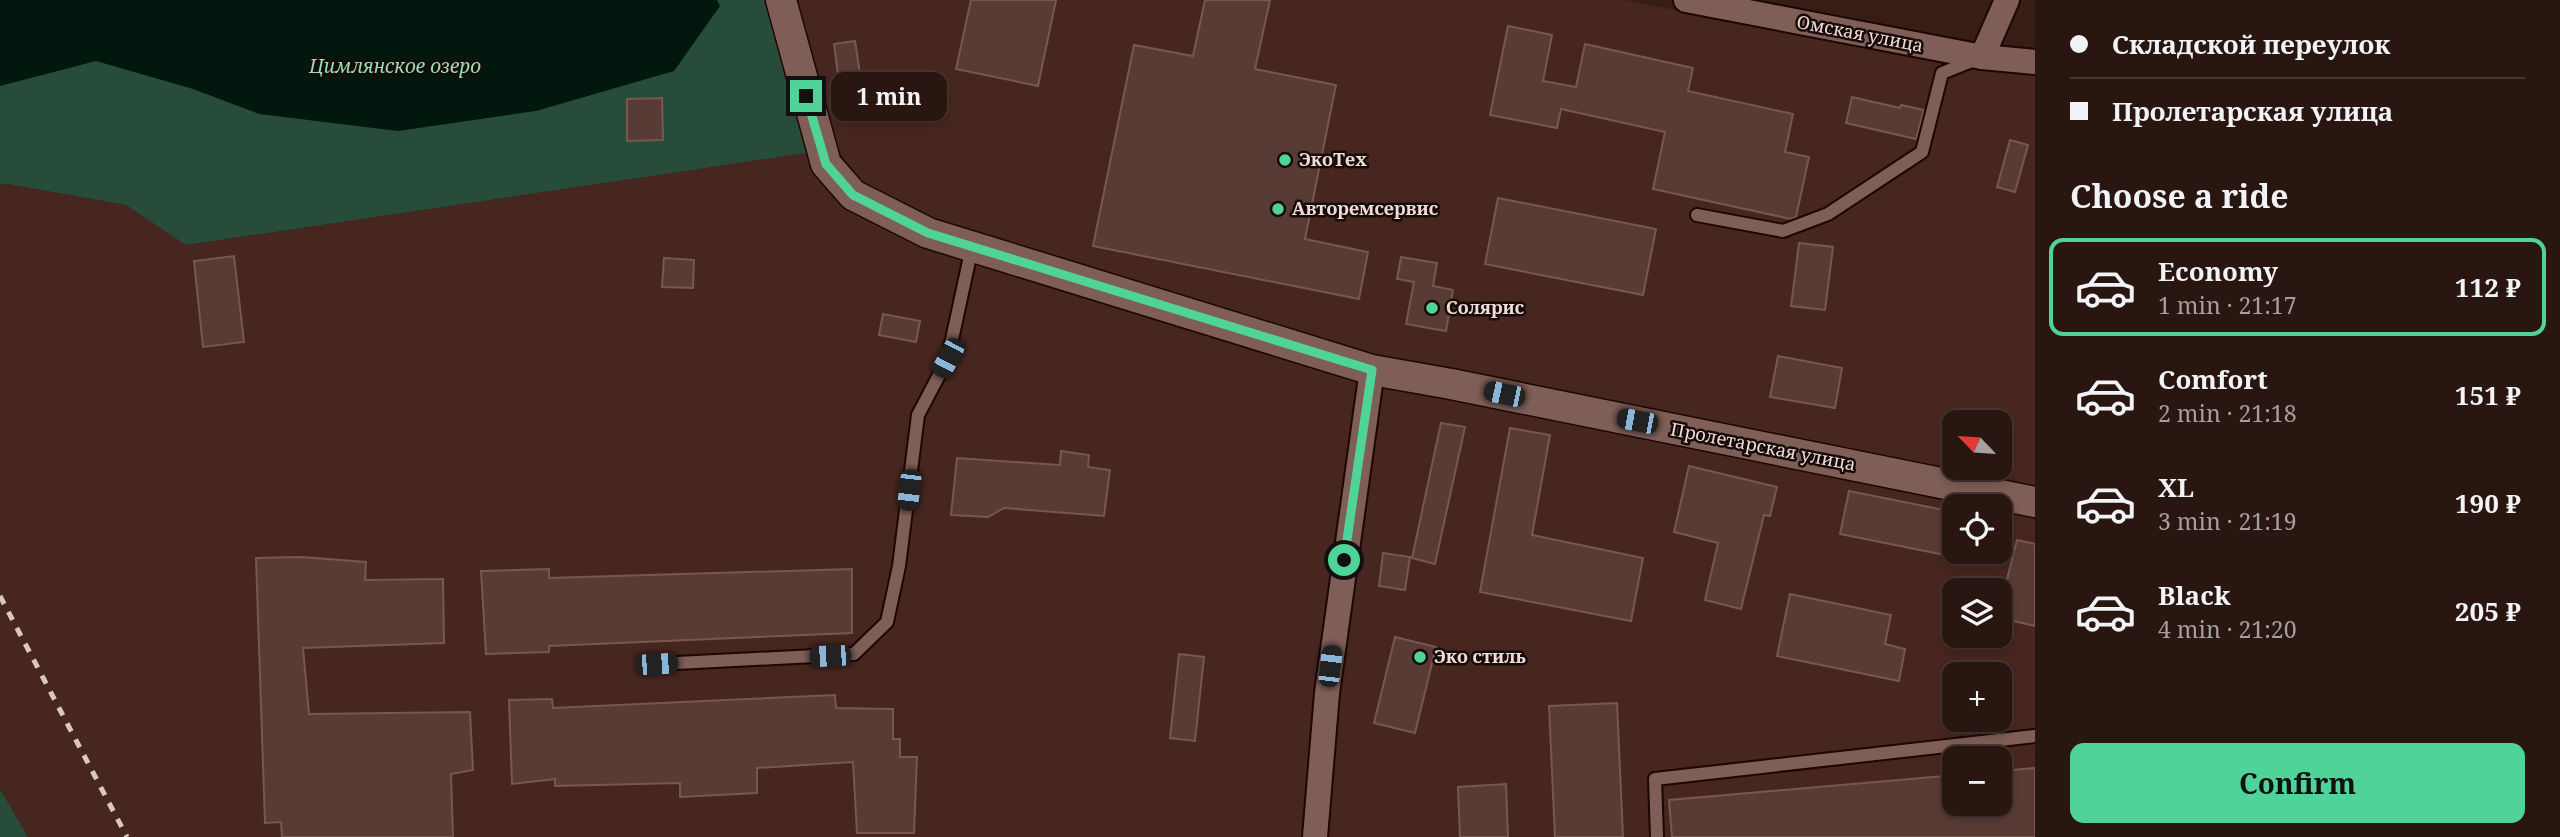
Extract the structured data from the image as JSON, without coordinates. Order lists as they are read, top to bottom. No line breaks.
{"streets":{"street":["Омская улица","Пролетарская улица"]},"water":["Цимлянское озеро"],"places":["ЭкоТех","Авторемсервис","Солярис","Эко стиль"],"north":"top left","page":{"banner":["Складской переулок","Пролетарская улица"],"bubble":"1 min","heading":"Choose a ride","list":[{"name":"Economy","note":"1 min · 21:17","value":"112 ₽"},{"name":"Comfort","note":"2 min · 21:18","value":"151 ₽"},{"name":"XL","note":"3 min · 21:19","value":"190 ₽"},{"name":"Black","note":"4 min · 21:20","value":"205 ₽"}],"map_buttons":["+","−"],"buttons":"Confirm"}}
